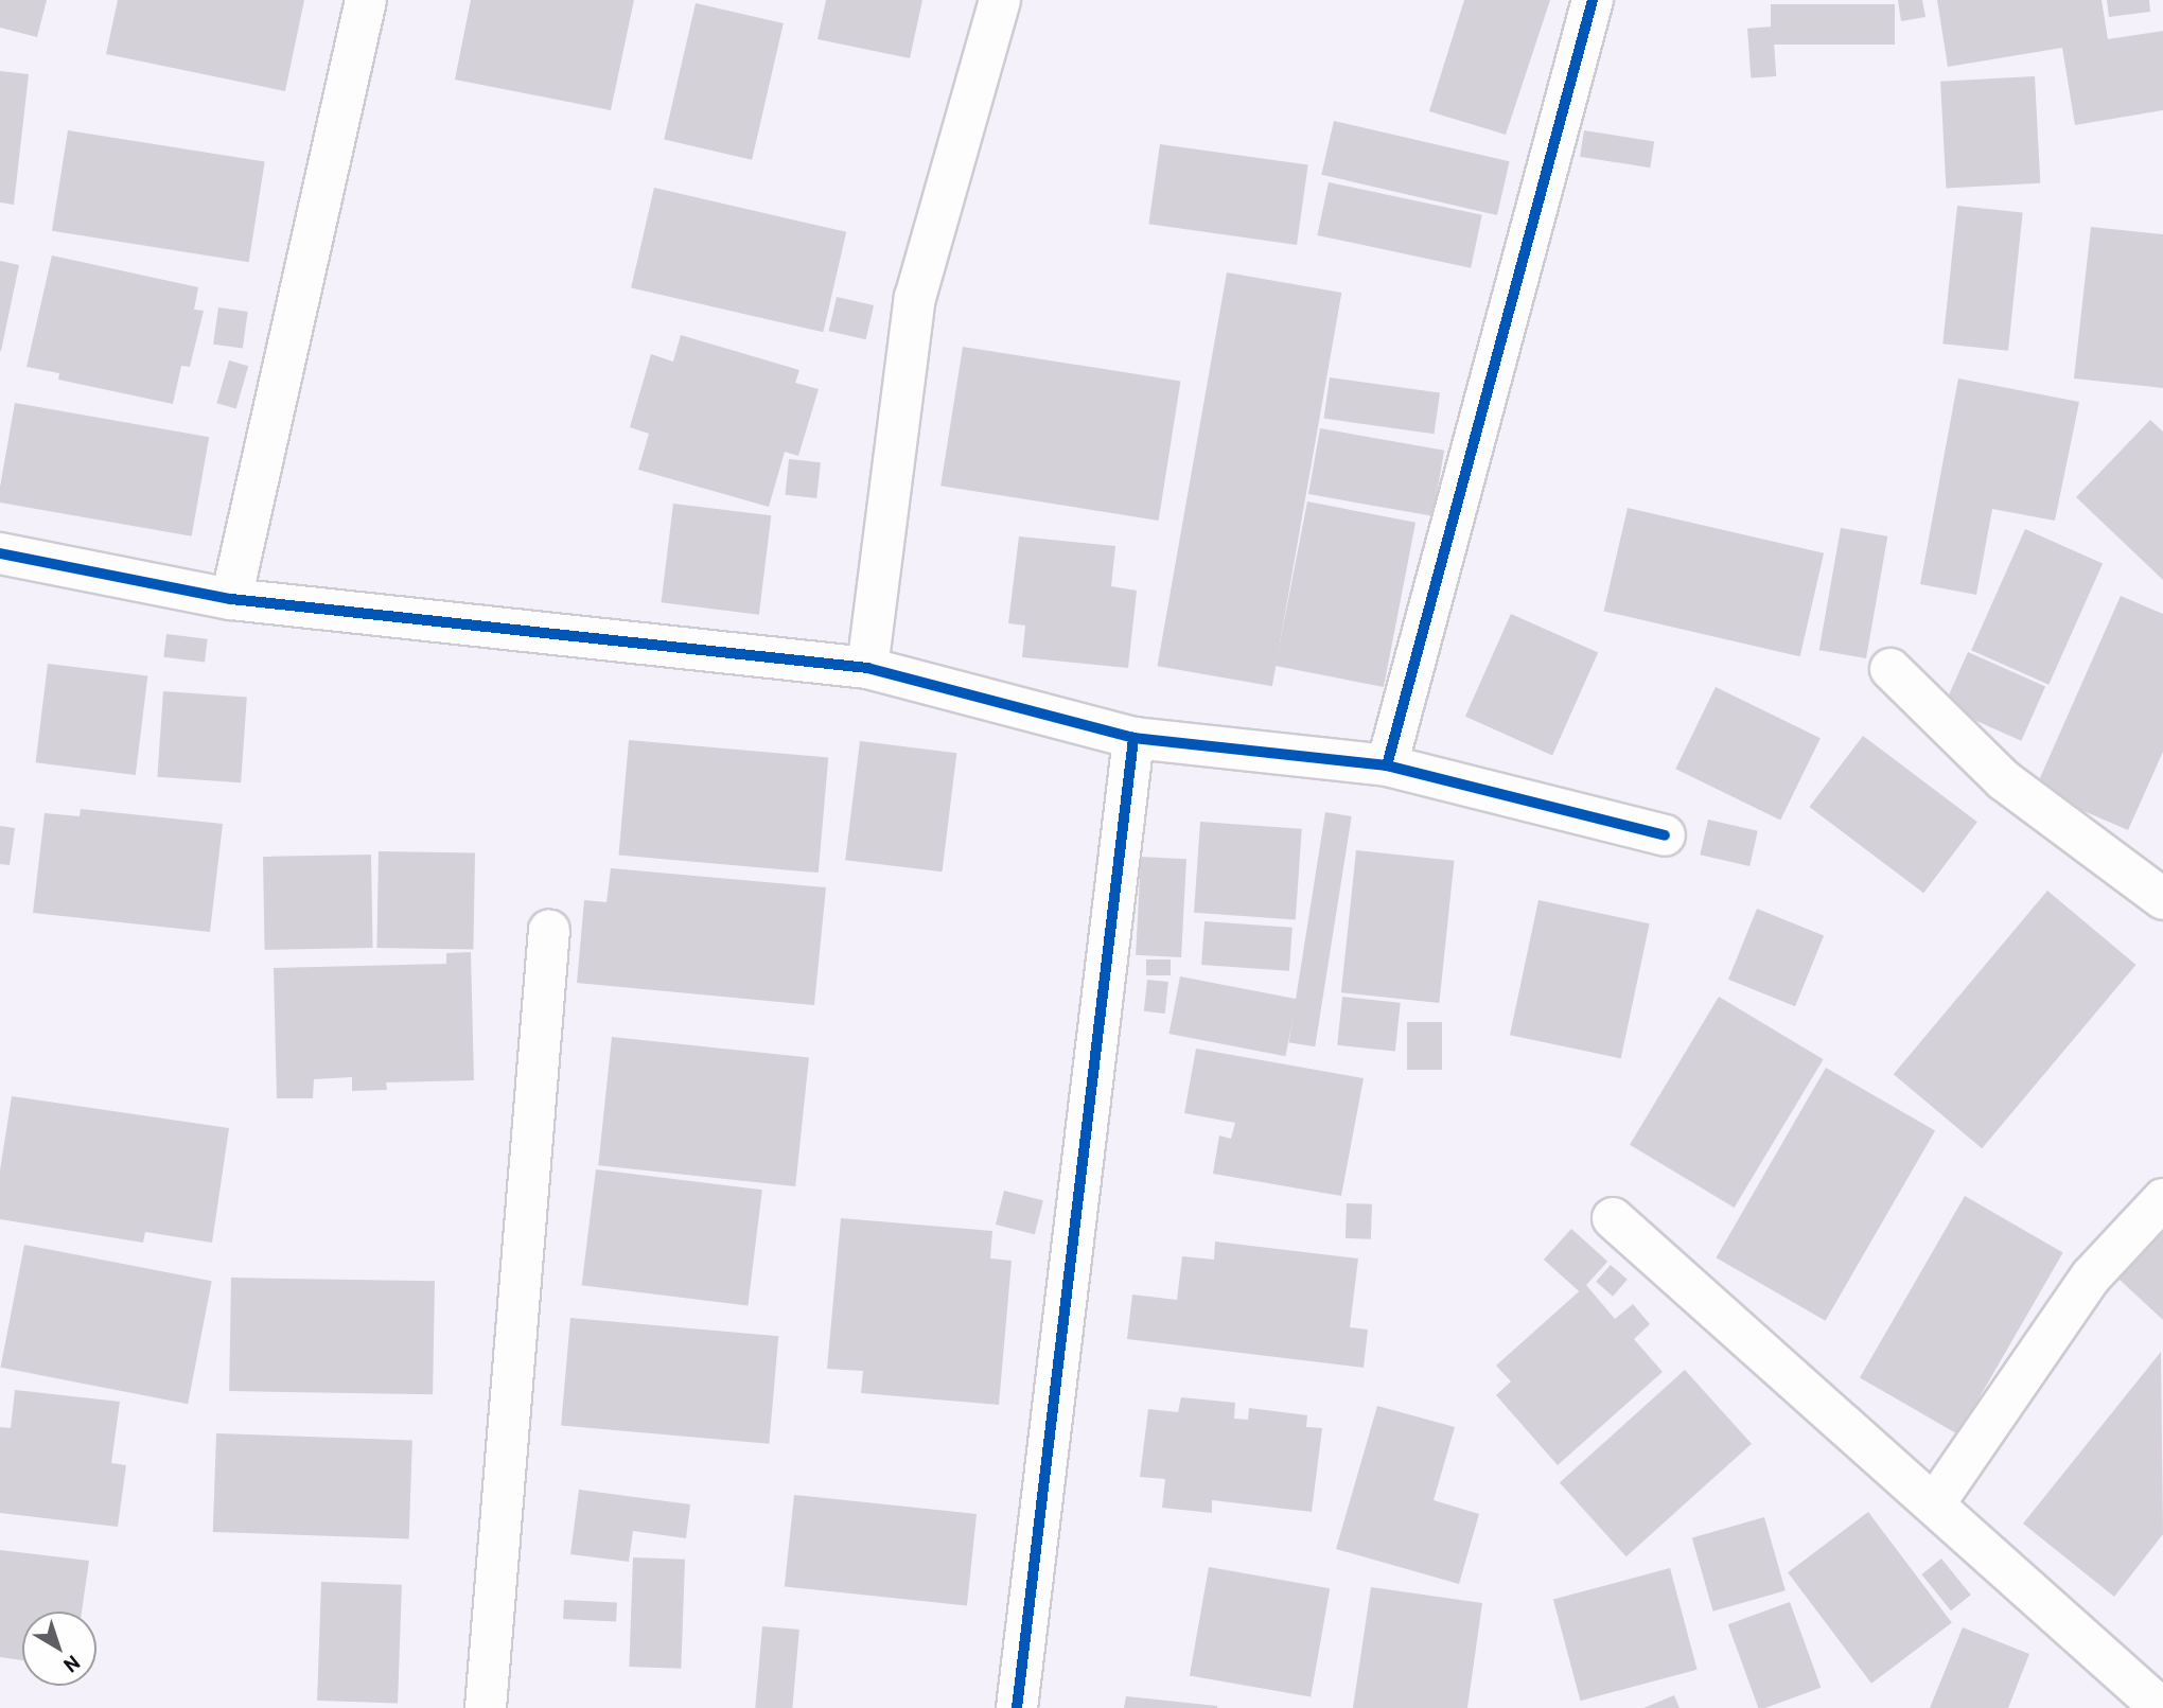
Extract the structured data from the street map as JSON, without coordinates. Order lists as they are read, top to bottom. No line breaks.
{"north":"bottom right"}
